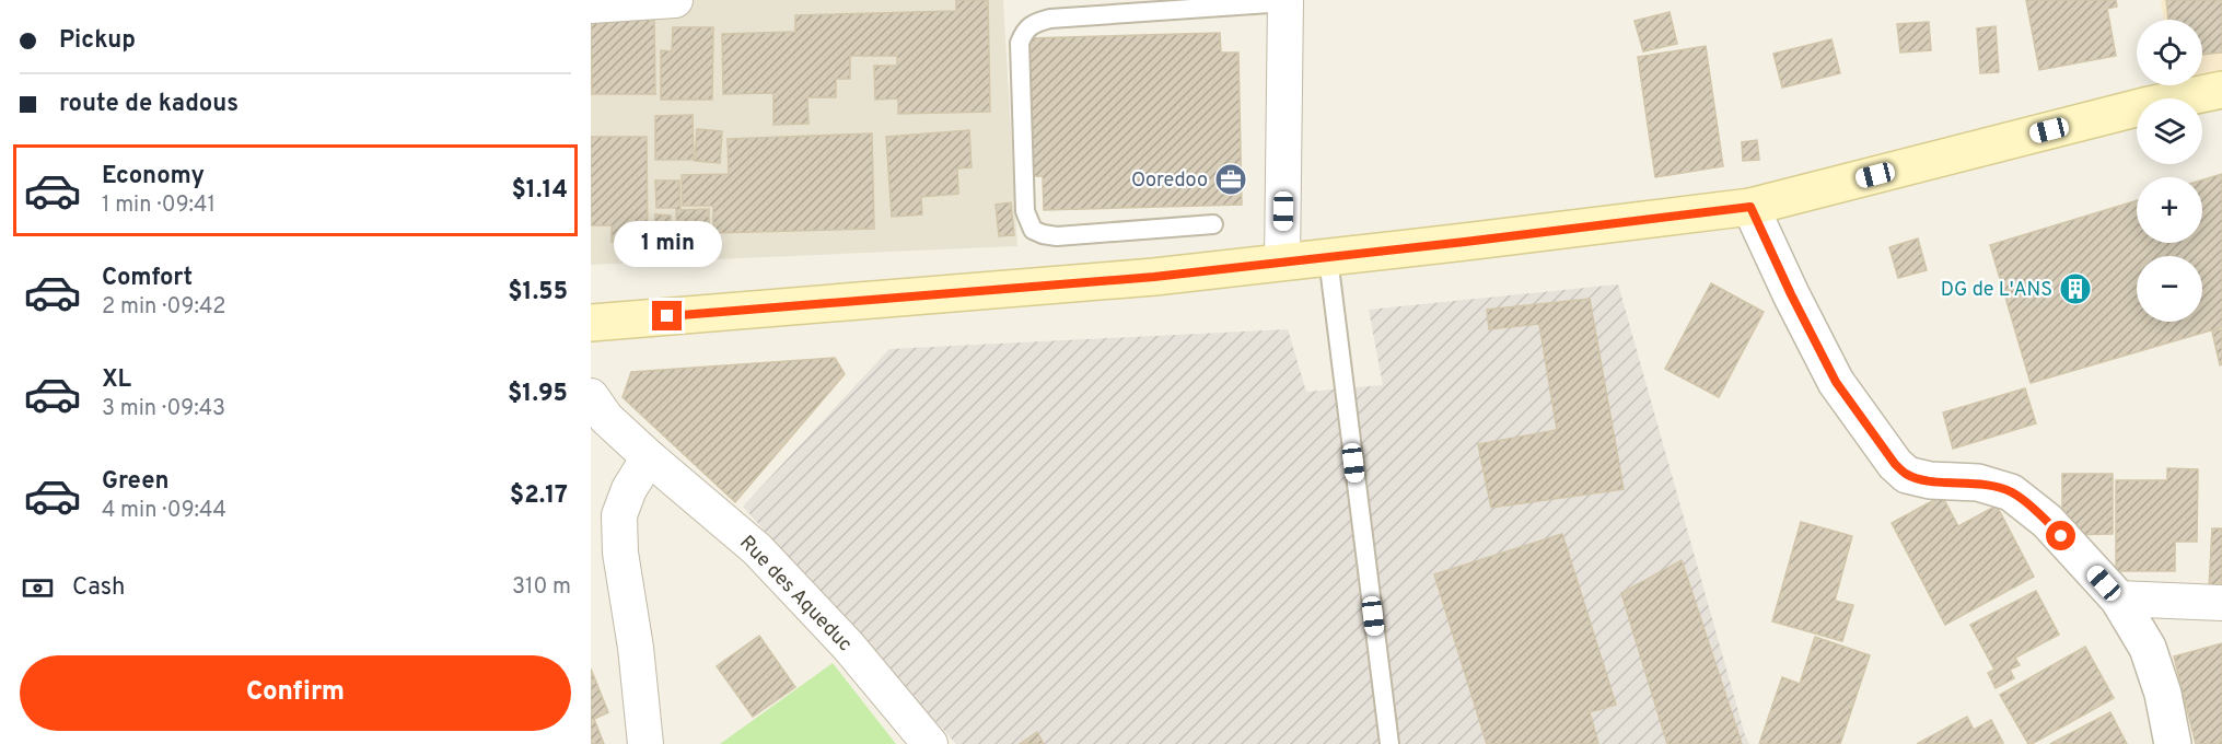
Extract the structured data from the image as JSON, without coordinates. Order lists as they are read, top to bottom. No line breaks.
{"streets":{"street":["Rue des Aqueduc"]},"places":{"office":["Ooredoo"],"building":["DG de L'ANS"]},"page":{"banner":["Pickup","route de kadous"],"map_buttons":["+","−"],"list":[{"name":"Economy","note":"1 min · 09:41","value":"$1.14"},{"name":"Comfort","note":"2 min · 09:42","value":"$1.55"},{"name":"XL","note":"3 min · 09:43","value":"$1.95"},{"name":"Green","note":"4 min · 09:44","value":"$2.17"}],"bubble":"1 min","pay":["Cash","310 m"],"buttons":"Confirm"}}
